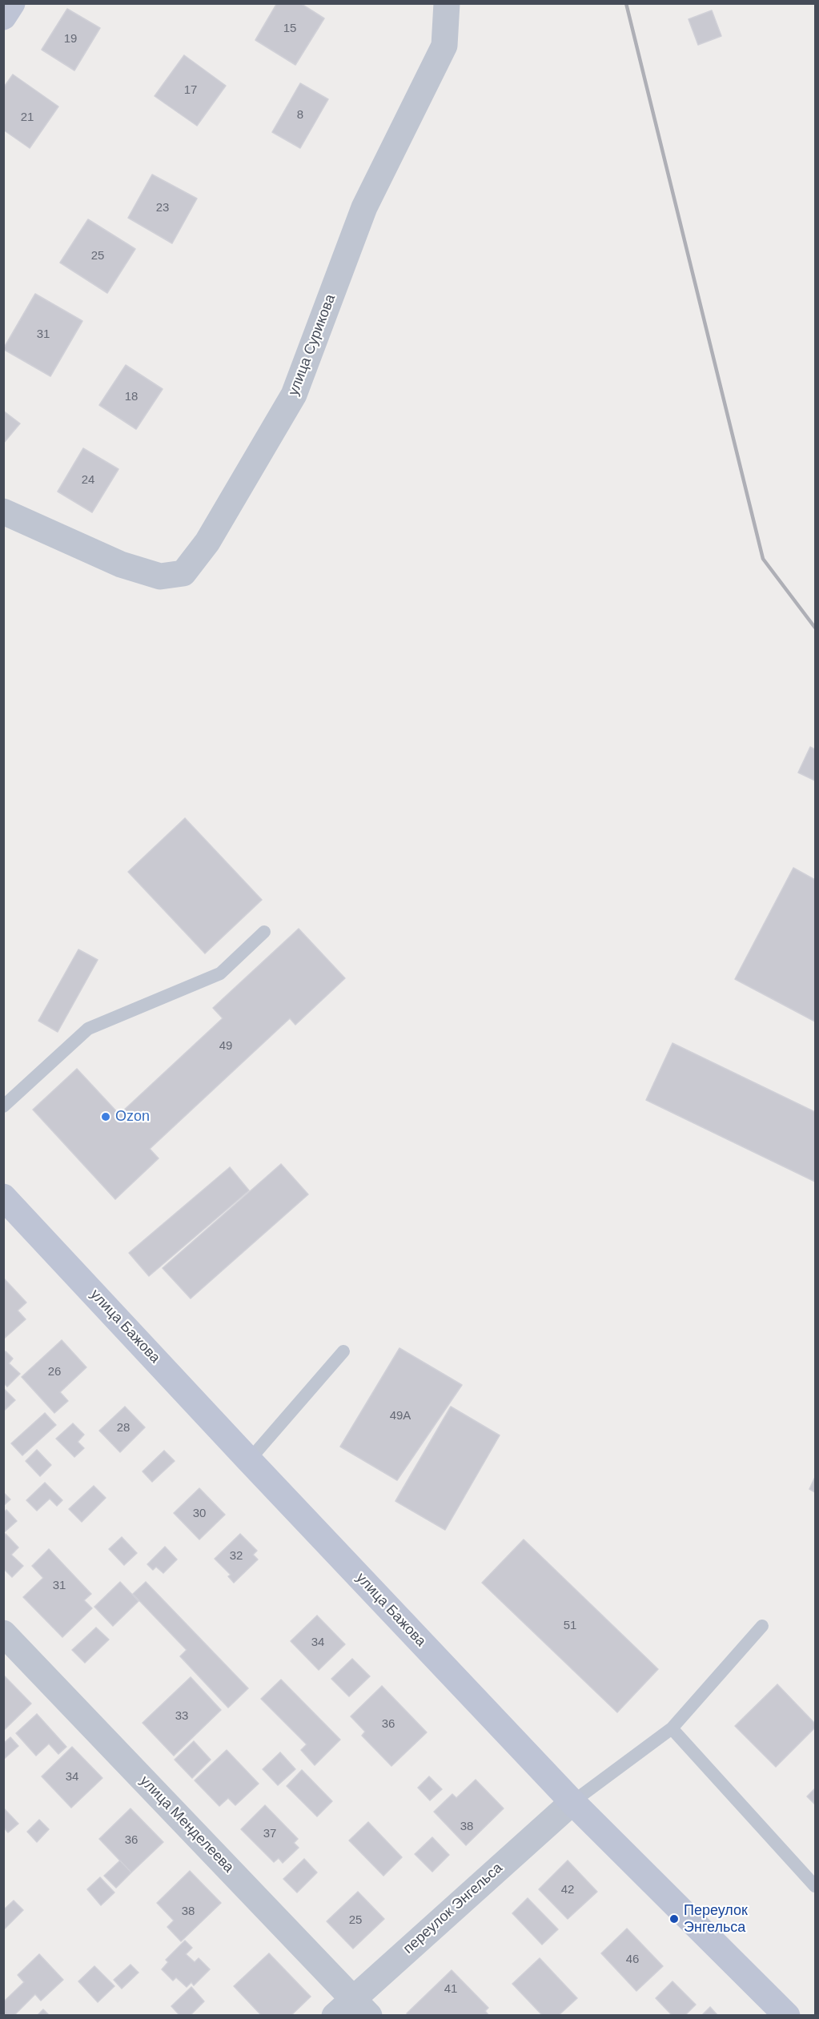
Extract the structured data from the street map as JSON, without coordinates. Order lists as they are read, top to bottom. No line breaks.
{"streets":{"main road":["улица Бажова"],"street":["улица Сурикова","улица Менделеева","переулок Энгельса"]},"crossings":[["улица Бажова","переулок Энгельса"],["улица Менделеева","переулок Энгельса"]],"places":["Ozon","Переулок Энгельса"],"house_numbers":["15","19","17","8","21","23","25","31","18","24","49","26","49А","28","30","32","31","51","34","33","36","34","38","37","36","42","38","25","46","41"]}
